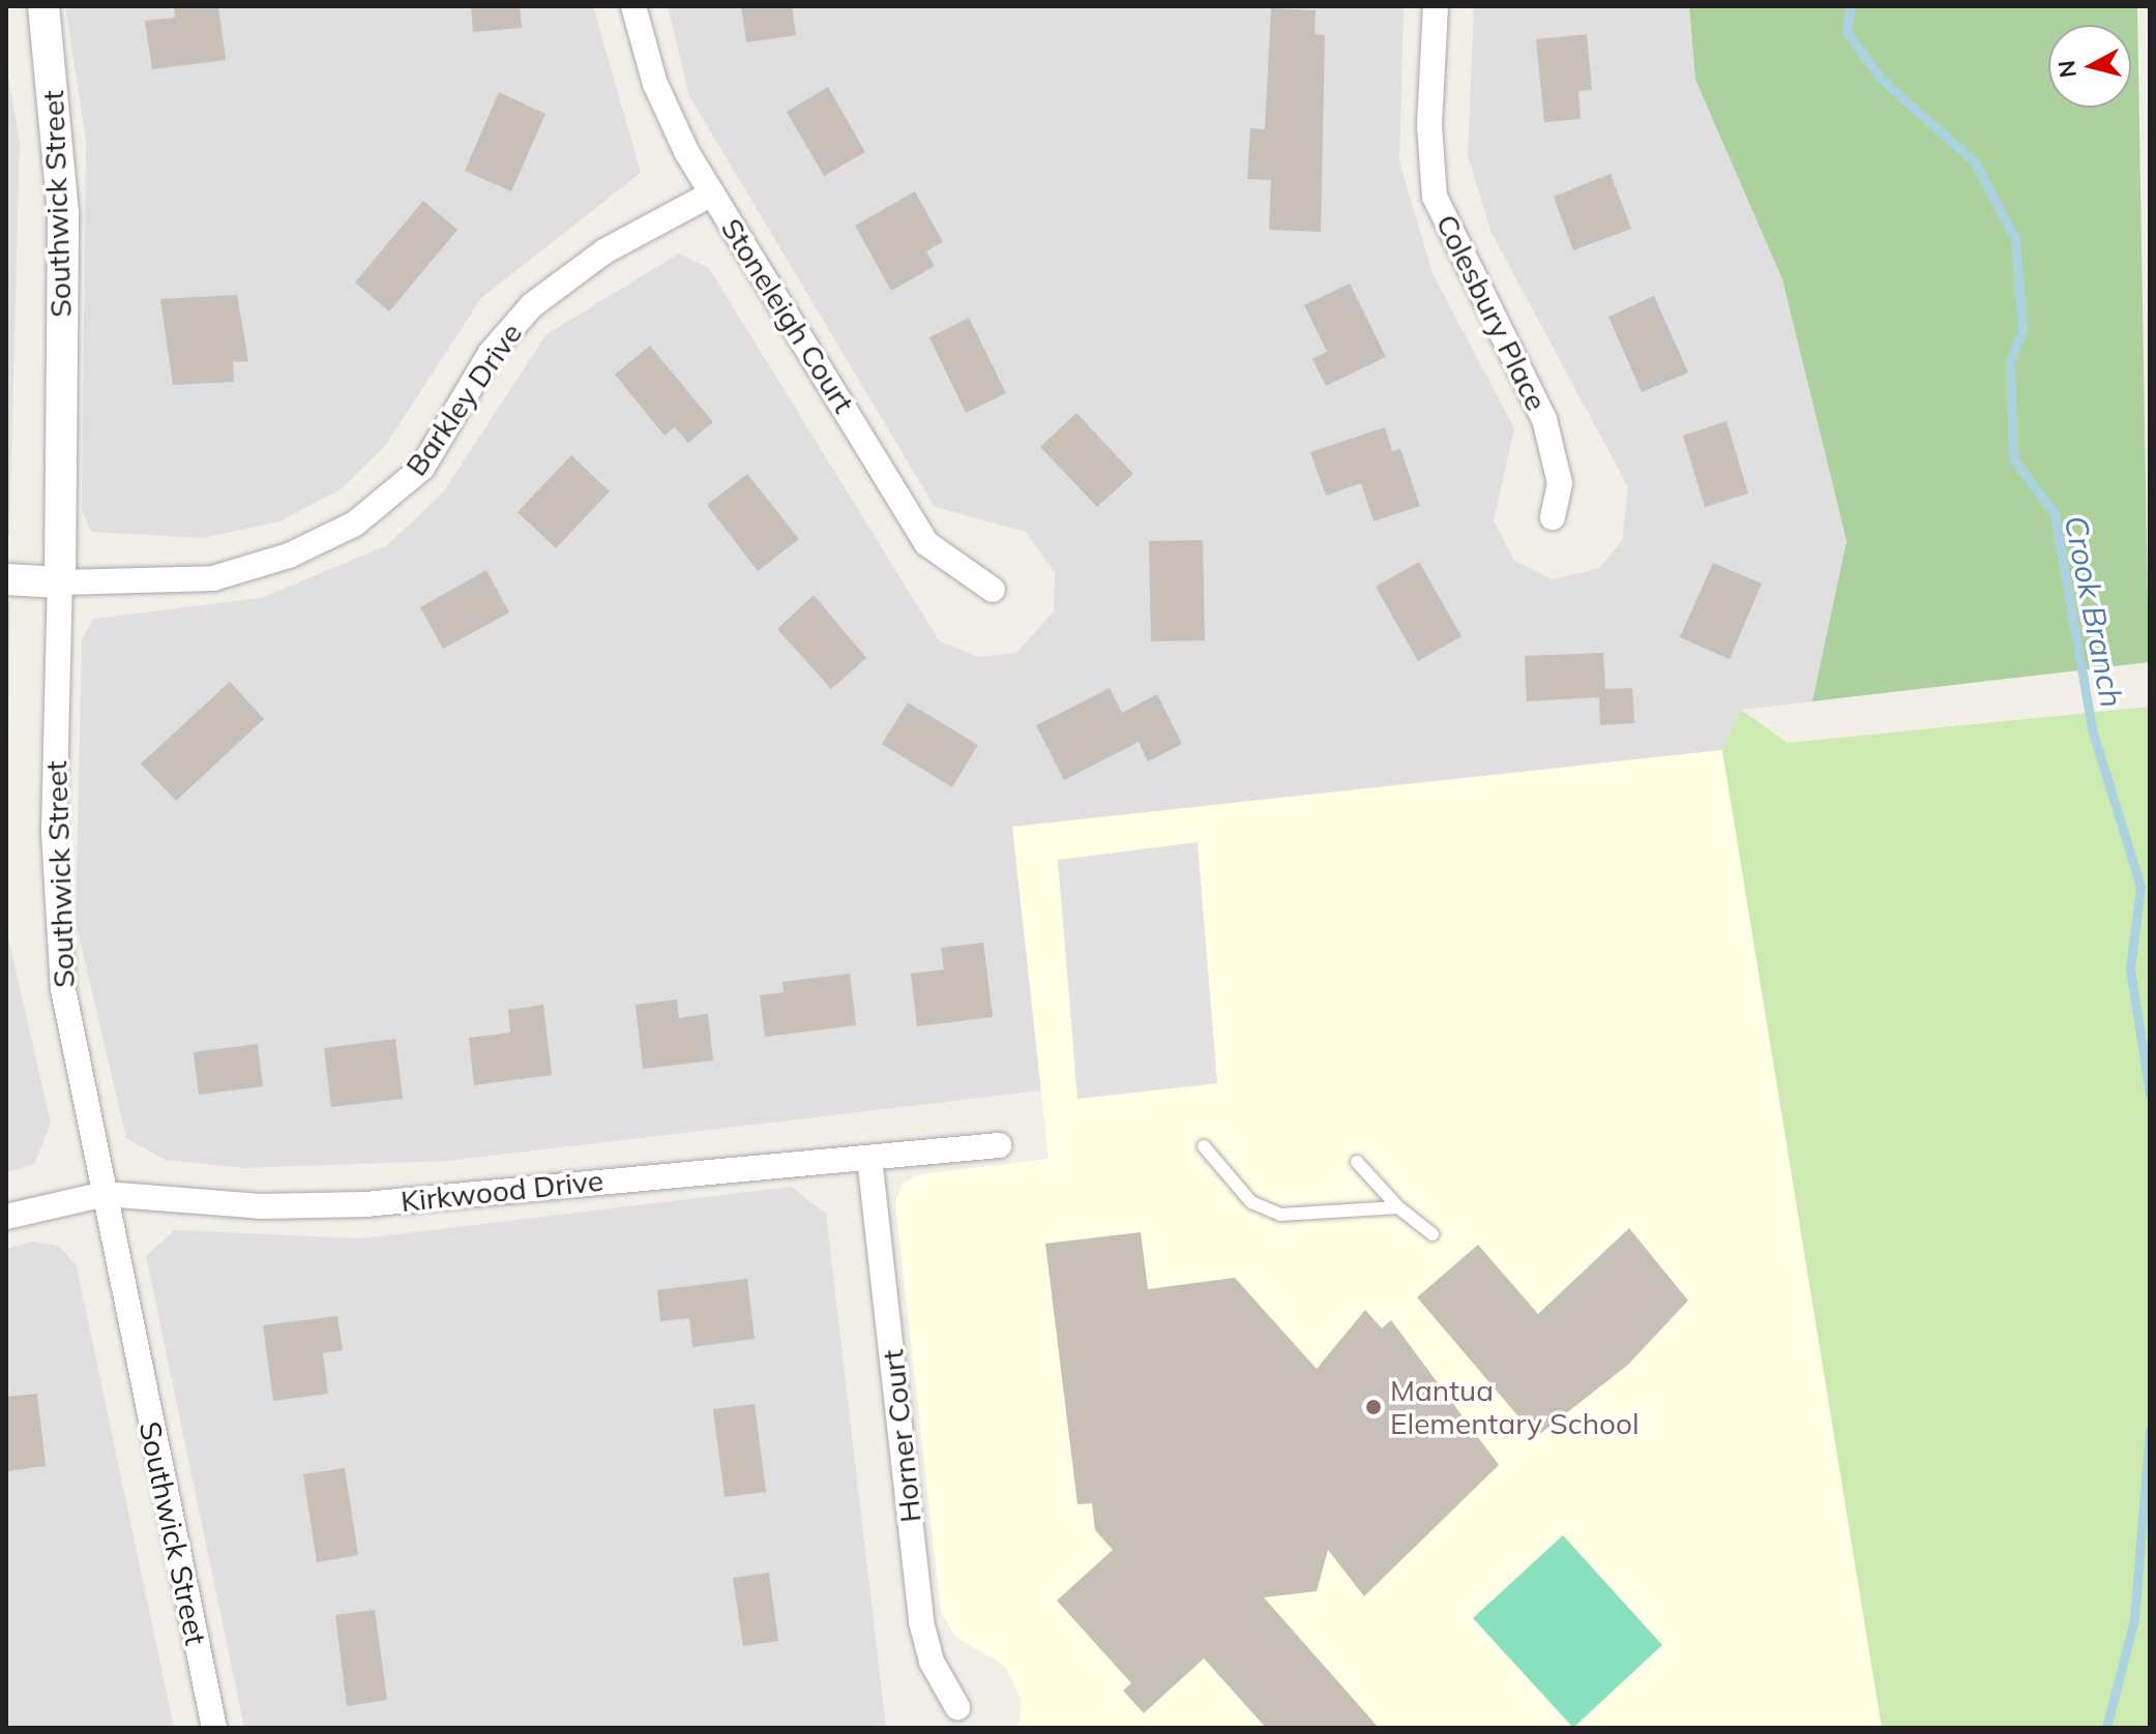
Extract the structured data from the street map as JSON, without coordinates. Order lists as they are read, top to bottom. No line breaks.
{"streets":{"street":["Southwick Street","Colesbury Place","Stoneleigh Court","Barkley Drive","Kirkwood Drive","Horner Court"]},"crossings":[["Southwick Street","Barkley Drive"],["Southwick Street","Kirkwood Drive"],["Stoneleigh Court","Barkley Drive"],["Kirkwood Drive","Horner Court"]],"water":["Crook Branch"],"places":["Mantua Elementary School"],"north":"left"}
